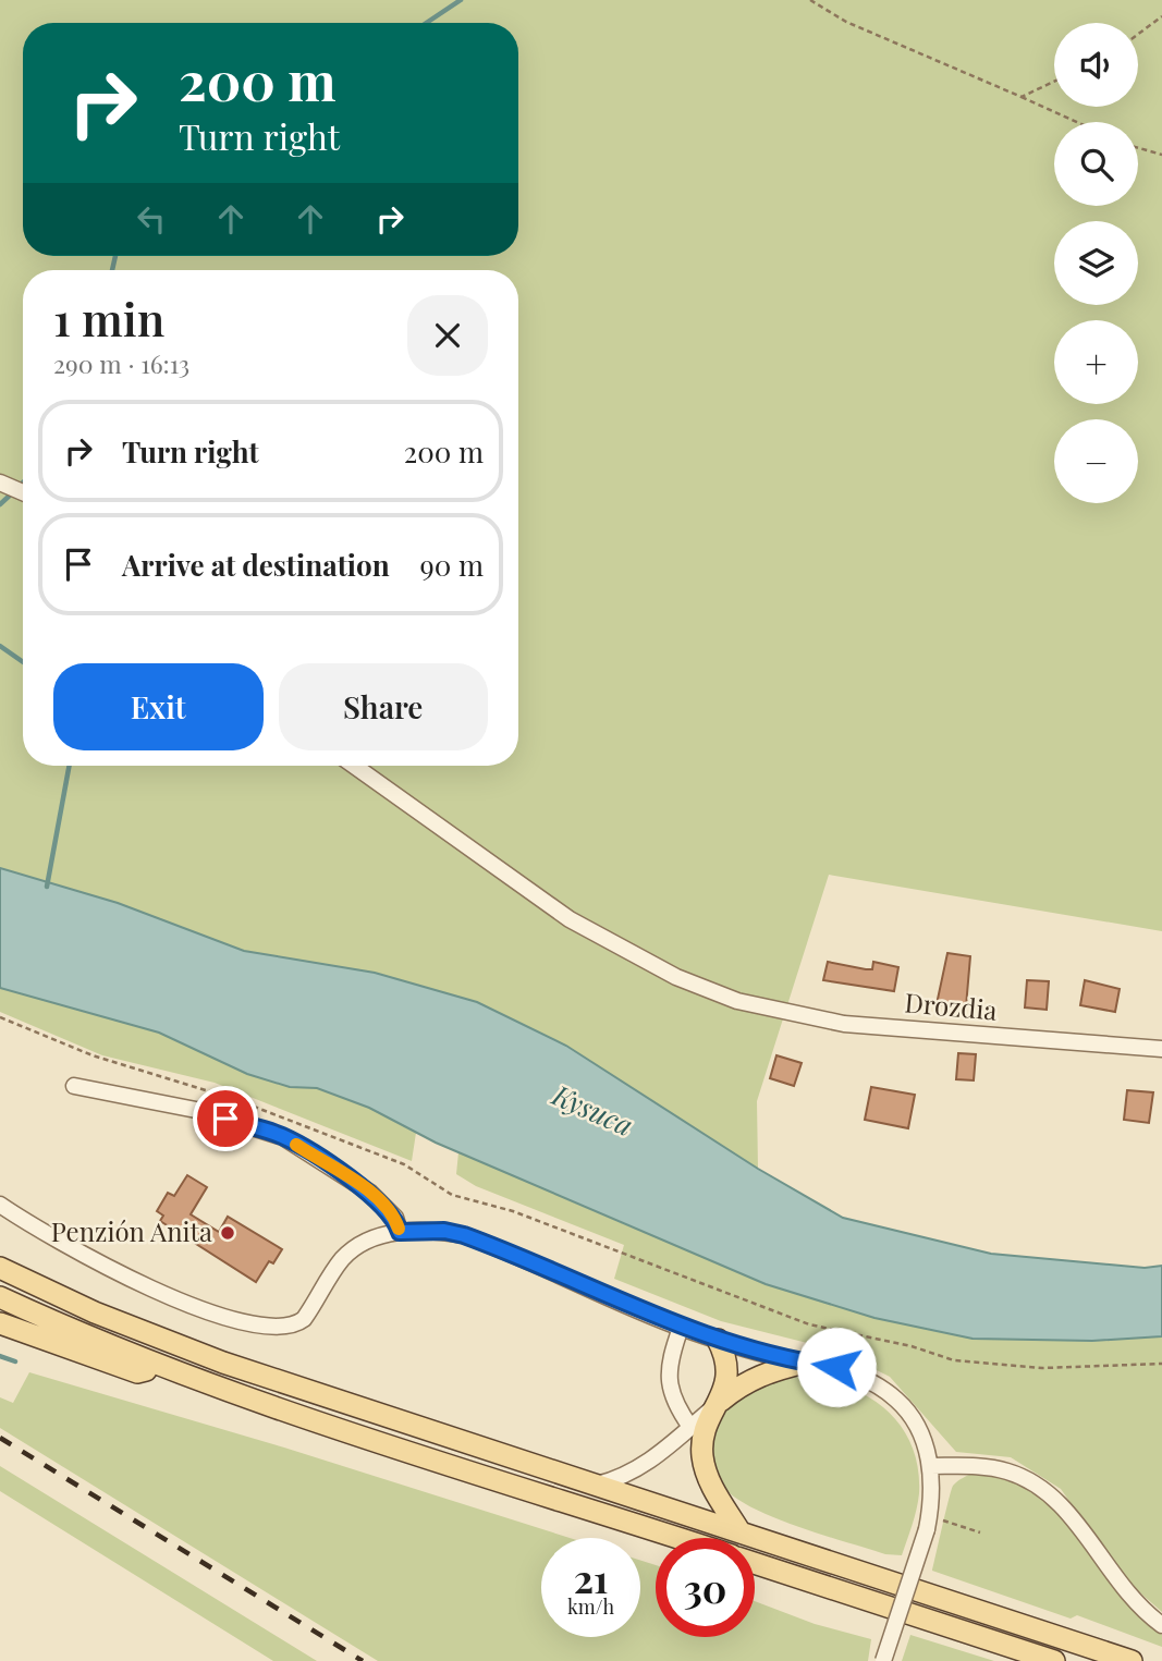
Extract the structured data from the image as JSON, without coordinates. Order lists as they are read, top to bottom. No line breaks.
{"streets":{"street":["Drozdia"]},"water":["Kysuca"],"places":["Penzión Anita"],"page":{"map_buttons":["+","−"],"turn":["200 m","Turn right"],"heading":["1 min","290 m · 16:13"],"list":[{"name":"Turn right","value":"200 m"},{"name":"Arrive at destination","value":"90 m"}],"buttons":["Exit","Share"],"speed":"21 km/h","limit":"30"}}
